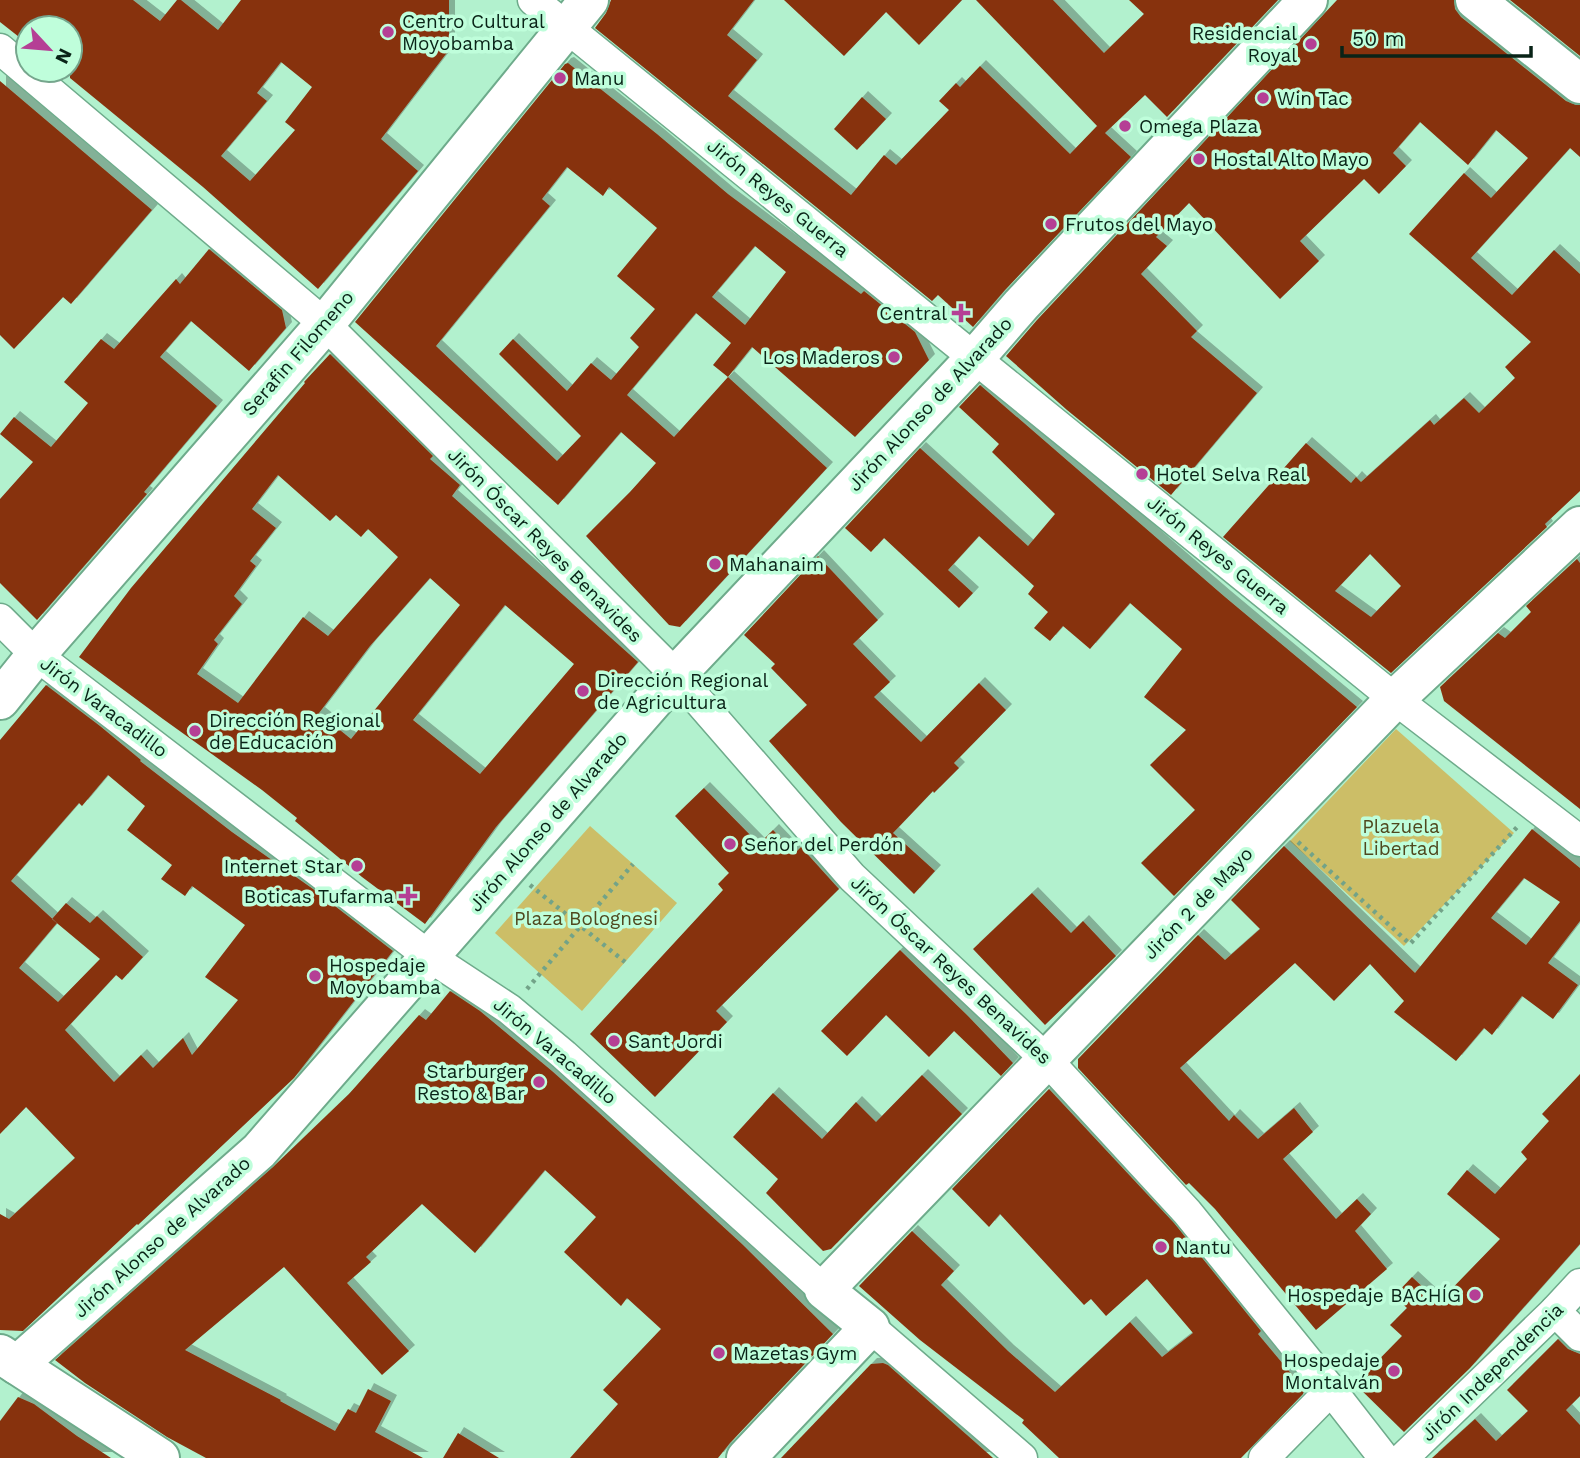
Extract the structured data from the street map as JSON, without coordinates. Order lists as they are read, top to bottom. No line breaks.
{"streets":{"main road":["Serafin Filomeno","Jirón Alonso de Alvarado","Jirón Varacadillo","Jirón 2 de Mayo"],"street":["Jirón Reyes Guerra","Jirón Óscar Reyes Benavides","Jirón Independencia"]},"crossings":[["Jirón Reyes Guerra","Serafin Filomeno"],["Jirón Reyes Guerra","Jirón Alonso de Alvarado"],["Jirón Reyes Guerra","Jirón 2 de Mayo"],["Serafin Filomeno","Jirón Óscar Reyes Benavides"],["Serafin Filomeno","Jirón Varacadillo"],["Jirón Alonso de Alvarado","Jirón Óscar Reyes Benavides"],["Jirón Alonso de Alvarado","Jirón Varacadillo"],["Jirón Óscar Reyes Benavides","Jirón 2 de Mayo"],["Jirón Varacadillo","Jirón 2 de Mayo"]],"parks":["Plazuela Libertad","Plaza Bolognesi"],"places":{"other":["Centro Cultural Moyobamba","Residencial Royal","Manu","Win Tac","Omega Plaza","Hostal Alto Mayo","Frutos del Mayo","Los Maderos","Hotel Selva Real","Mahanaim","Dirección Regional de Agricultura","Dirección Regional de Educación","Señor del Perdón","Internet Star","Hospedaje Moyobamba","Sant Jordi","Starburger Resto & Bar","Nantu","Hospedaje BACHÍG","Mazetas Gym","Hospedaje Montalván"],"health":["Central","Boticas Tufarma"]},"scale_bar":"50 m","north":"bottom right"}
